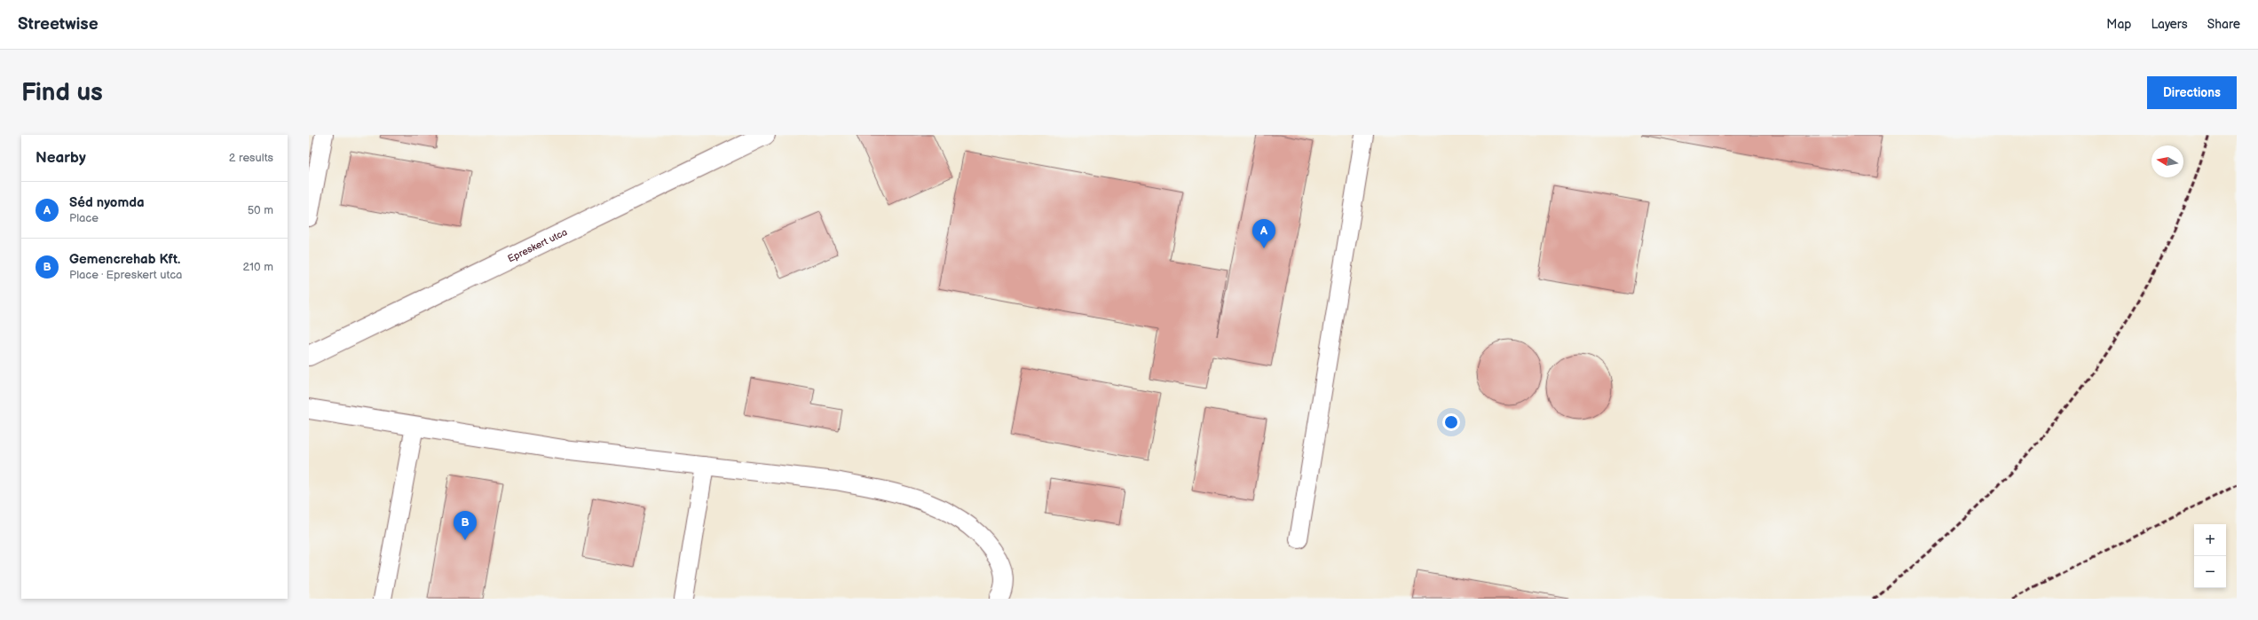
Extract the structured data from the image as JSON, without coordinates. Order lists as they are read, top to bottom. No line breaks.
{"streets":{"street":["Epreskert utca"]},"north":"left","page":{"header":"Streetwise","nav":["Map","Layers","Share"],"buttons":"Directions","title":"Find us","heading":["Nearby","2 results"],"list":[{"mark":"A","name":"Séd nyomda","note":"Place","value":"50 m"},{"mark":"B","name":"Gemencrehab Kft.","note":"Place · Epreskert utca","value":"210 m"}],"pins":["A","B"],"map_buttons":["+","−"]}}
